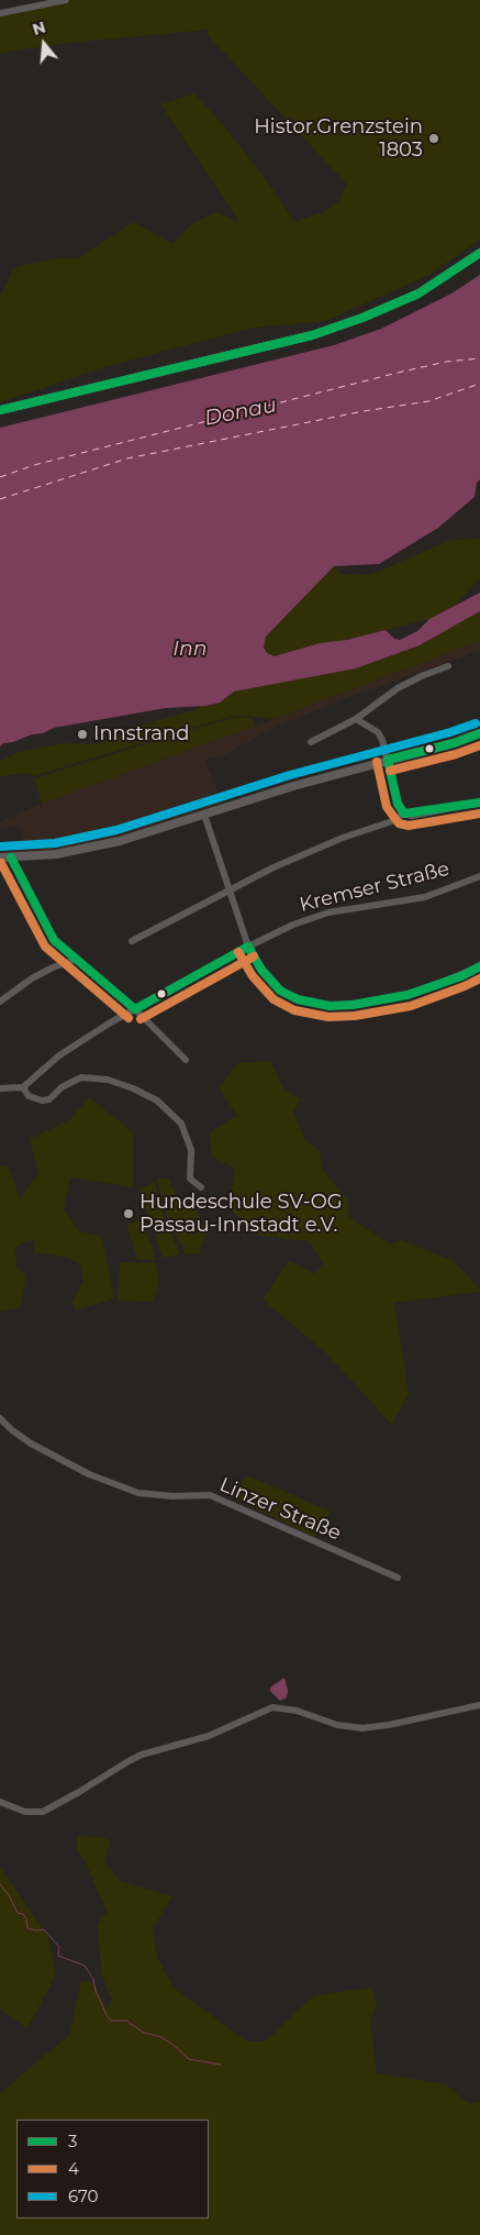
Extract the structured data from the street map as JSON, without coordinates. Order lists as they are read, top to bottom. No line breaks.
{"streets":{"street":["Kremser Straße","Linzer Straße"]},"water":["Donau","Inn"],"places":["Histor.Grenzstein 1803","Innstrand","Hundeschule SV-OG Passau-Innstadt e.V."],"lines":["transit line 3","transit line 670","transit line 4"],"legend":["3","4","670"],"north":"top"}
